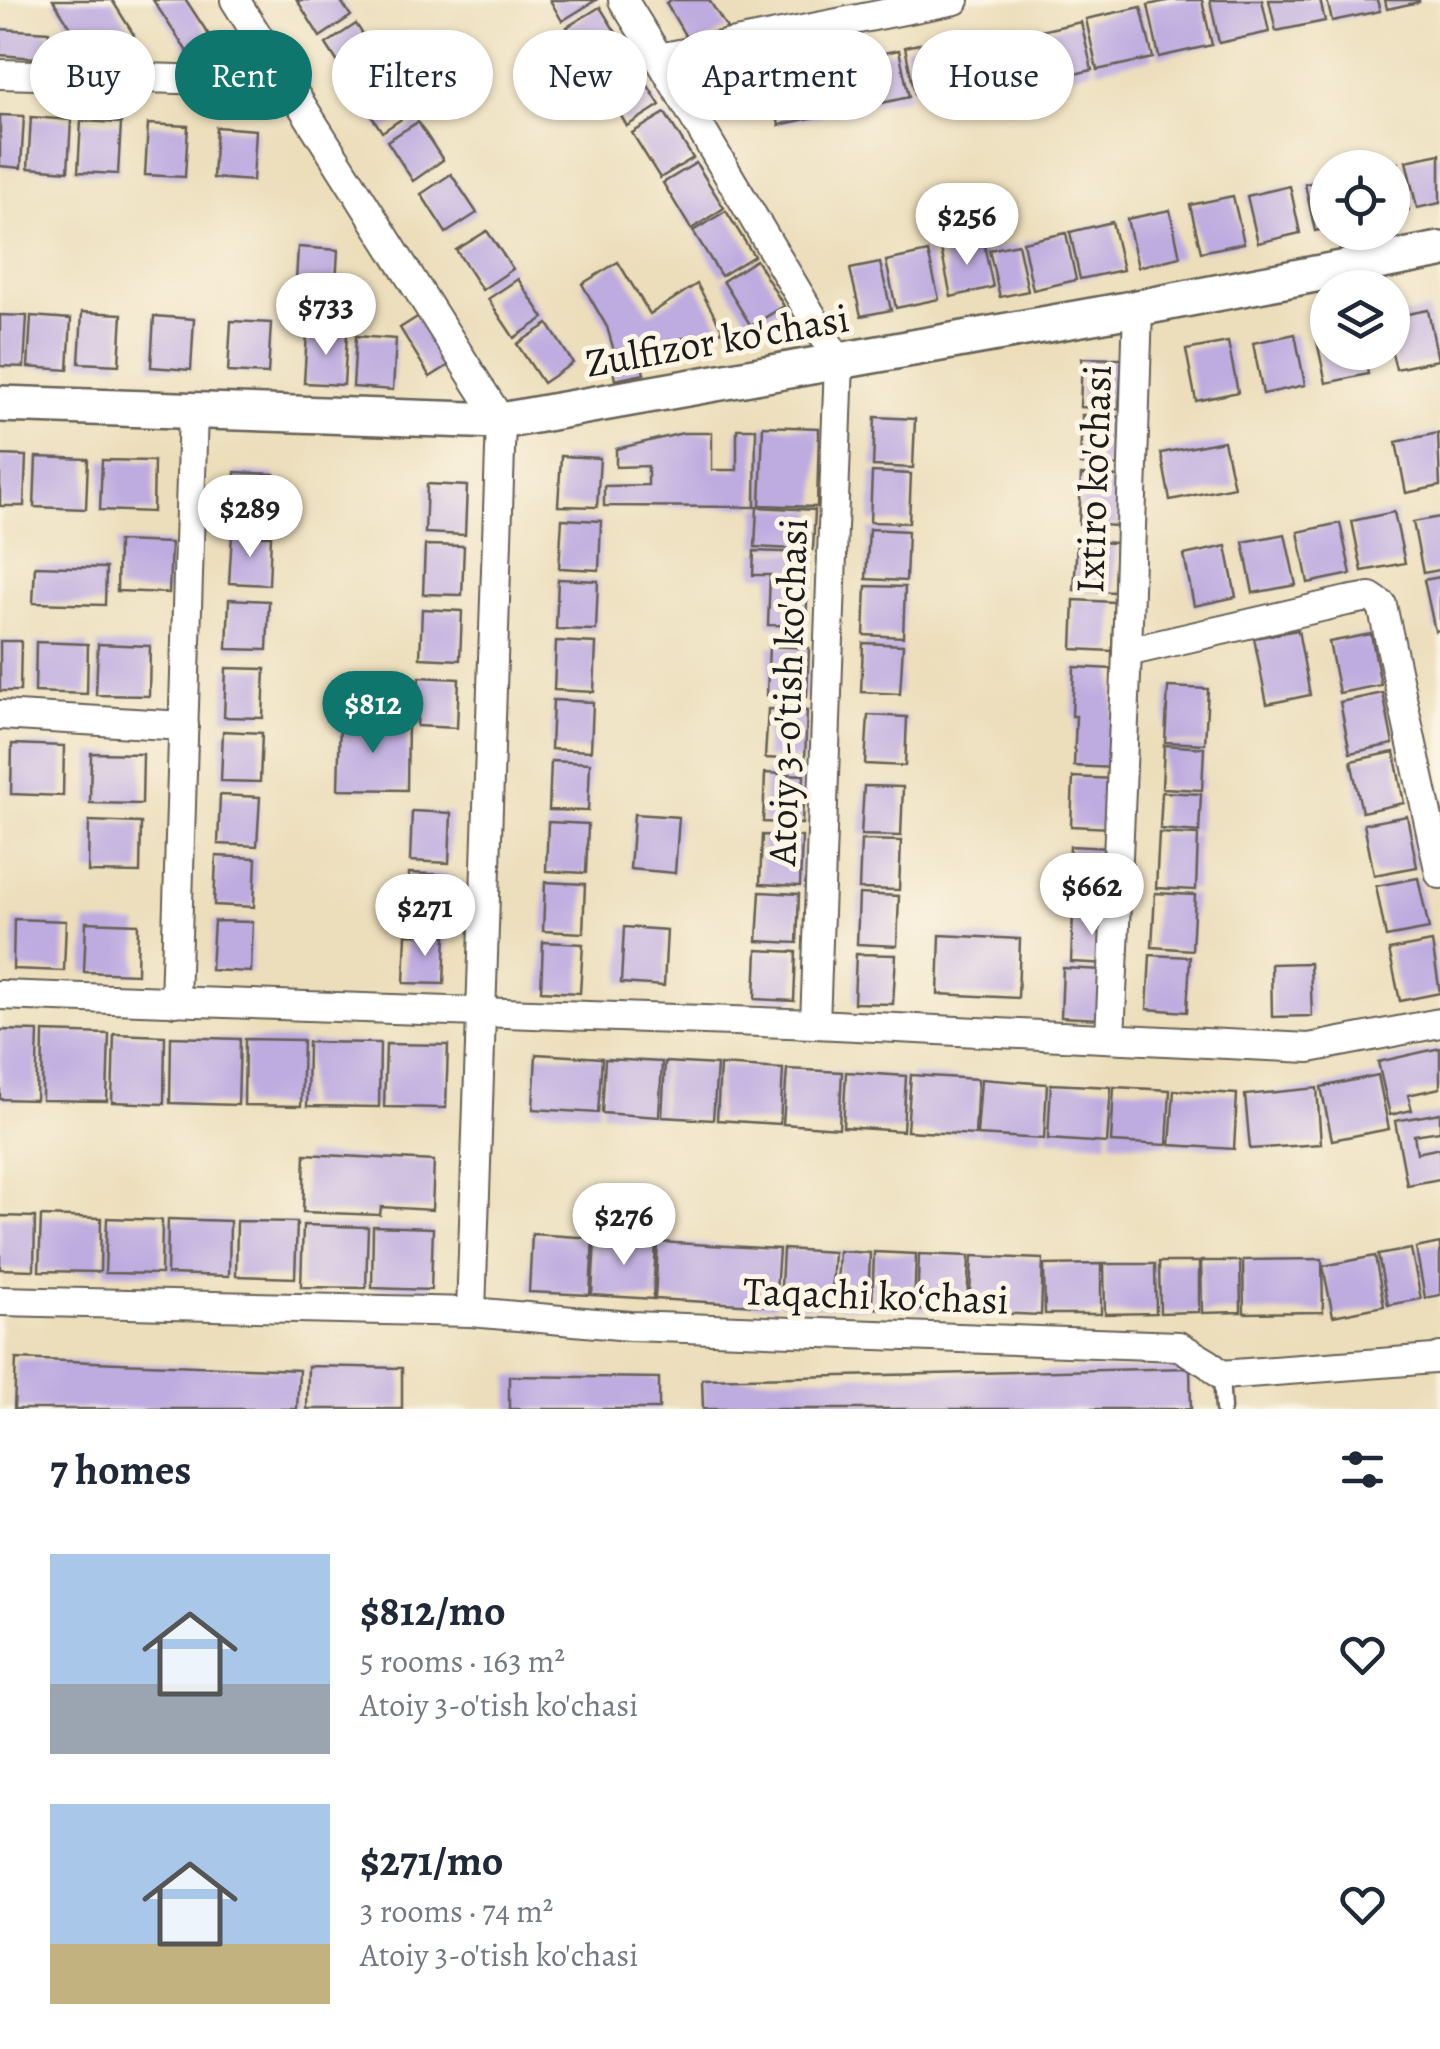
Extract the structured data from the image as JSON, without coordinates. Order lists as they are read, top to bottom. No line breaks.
{"streets":{"street":["Zulfizor ko'chasi","Ixtiro ko'chasi","Atoiy 3-o'tish ko'chasi","Taqachi koʻchasi"]},"crossings":[["Zulfizor ko'chasi","Ixtiro ko'chasi"],["Zulfizor ko'chasi","Atoiy 3-o'tish ko'chasi"]],"page":{"chip":["Buy","Rent","Filters","New","Apartment","House"],"price":["$256","$733","$289","$812","$662","$271","$276"],"heading":"7 homes","list":[{"name":"$812/mo","note":"5 rooms · 163 m² · Atoiy 3-o'tish ko'chasi"},{"name":"$271/mo","note":"3 rooms · 74 m² · Atoiy 3-o'tish ko'chasi"}]}}
